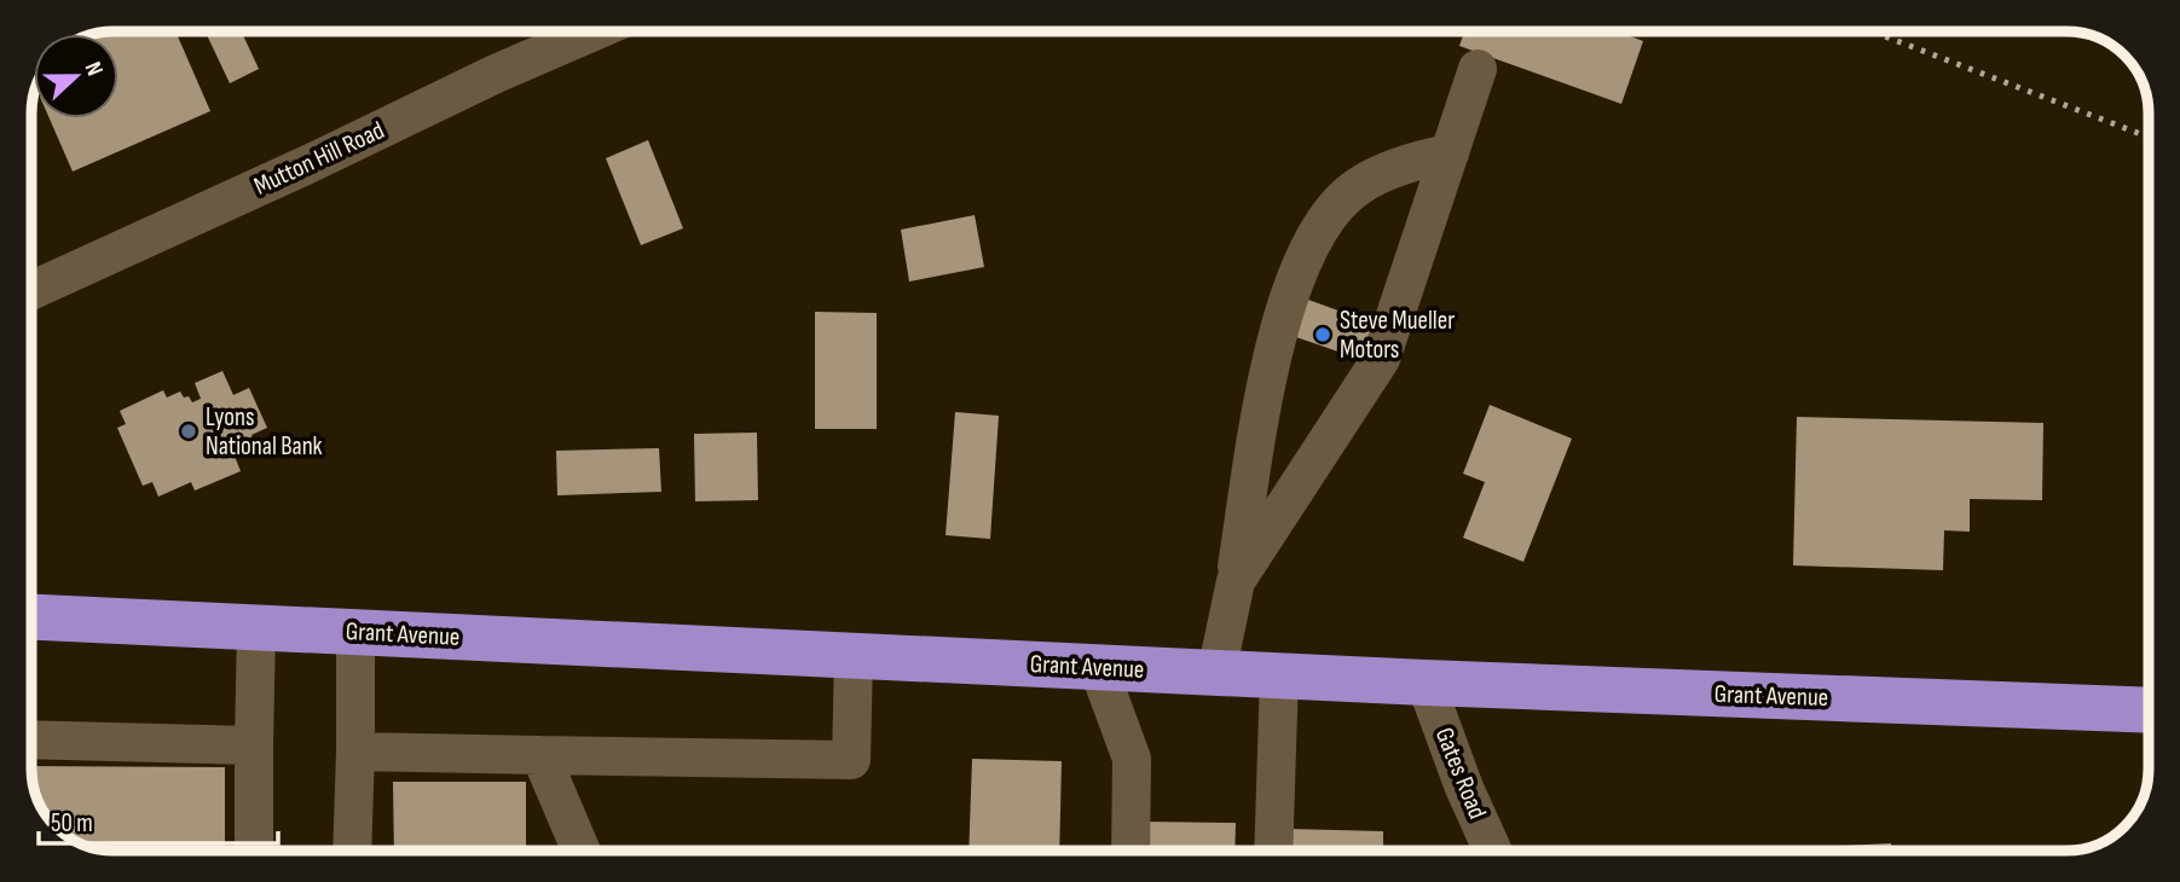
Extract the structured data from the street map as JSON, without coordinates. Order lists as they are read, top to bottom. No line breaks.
{"streets":{"highway":["Grant Avenue"],"street":["Mutton Hill Road","Gates Road"]},"crossings":[["Grant Avenue","Gates Road"]],"places":["Steve Mueller Motors","Lyons National Bank"],"scale_bar":"50 m","north":"right"}
